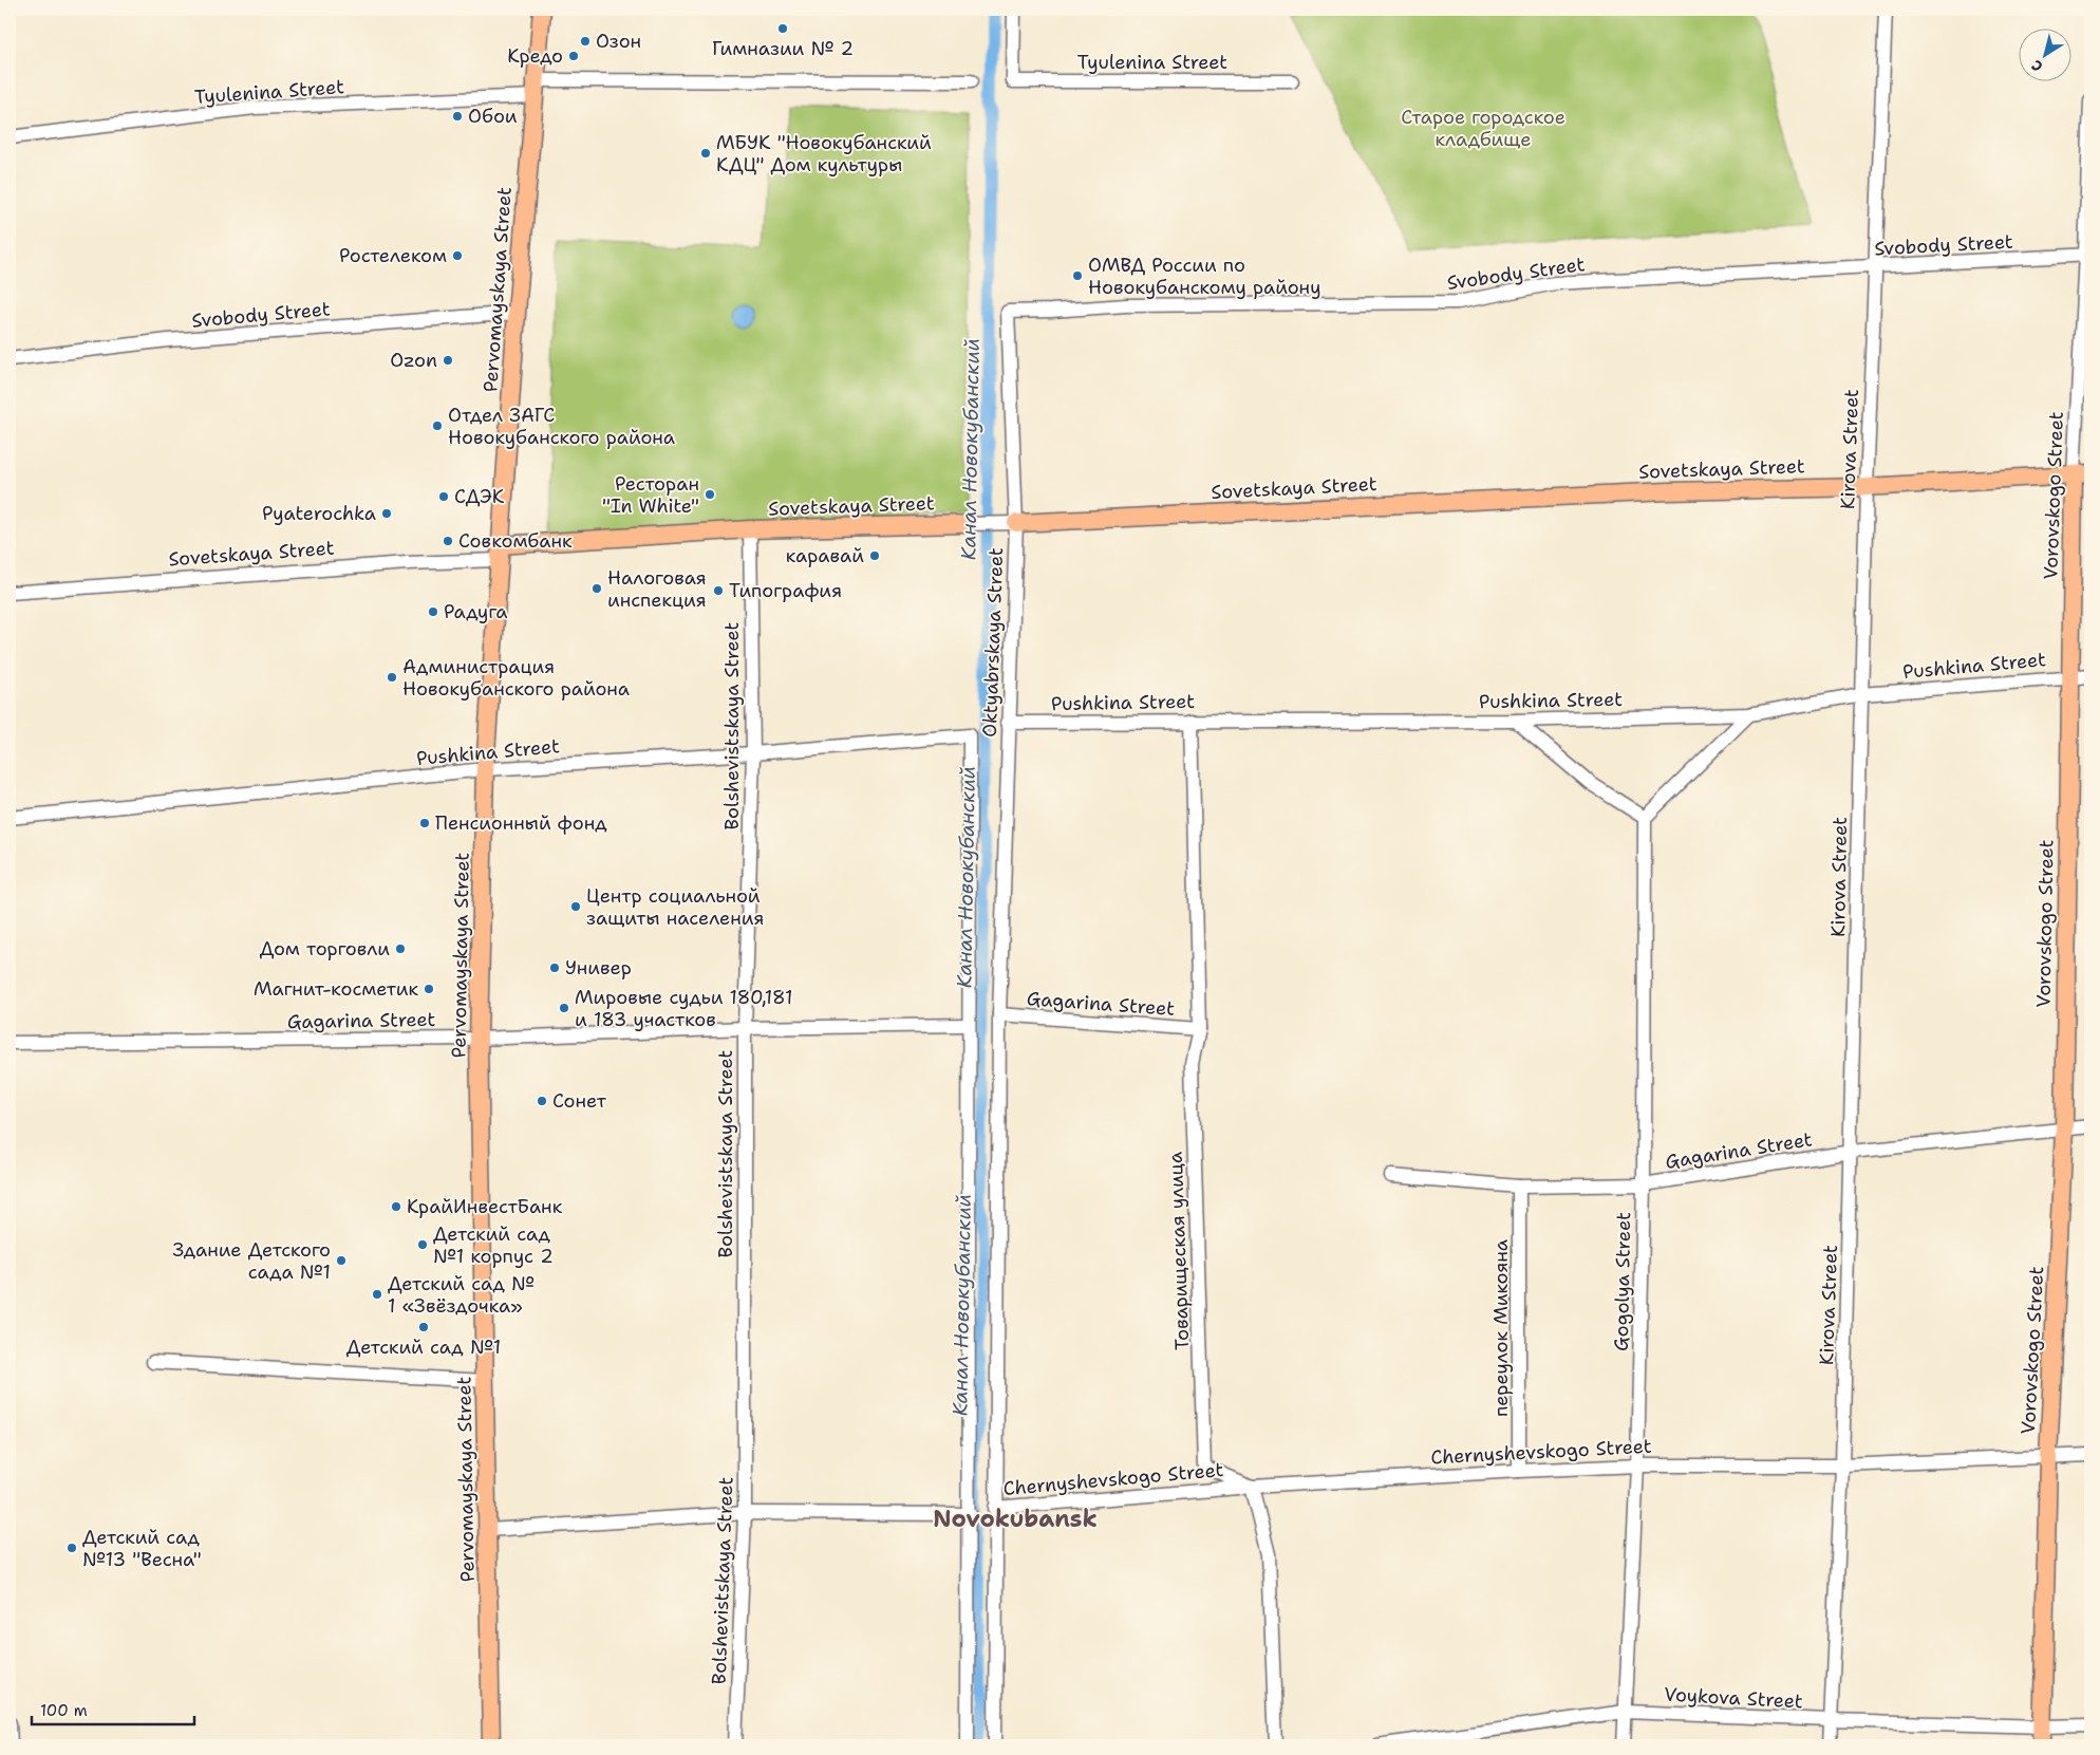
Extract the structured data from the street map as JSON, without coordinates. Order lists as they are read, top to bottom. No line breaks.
{"streets":{"main road":["Pervomayskaya Street","Sovetskaya Street","Vorovskogo Street"],"street":["Tyulenina Street","Svobody Street","Kirova Street","Oktyabrskaya Street","Pushkina Street","Bolshevistskaya Street","Gagarina Street","Товарищеская улица","Gogolya Street","переулок Микояна","Chernyshevskogo Street","Voykova Street"]},"crossings":[["Tyulenina Street","Pervomayskaya Street"],["Svobody Street","Pervomayskaya Street"],["Svobody Street","Kirova Street"],["Svobody Street","Vorovskogo Street"],["Svobody Street","Oktyabrskaya Street"],["Pervomayskaya Street","Sovetskaya Street"],["Pervomayskaya Street","Pushkina Street"],["Pervomayskaya Street","Gagarina Street"],["Kirova Street","Sovetskaya Street"],["Kirova Street","Pushkina Street"],["Kirova Street","Gagarina Street"],["Kirova Street","Chernyshevskogo Street"],["Kirova Street","Voykova Street"],["Sovetskaya Street","Vorovskogo Street"],["Sovetskaya Street","Oktyabrskaya Street"],["Sovetskaya Street","Bolshevistskaya Street"],["Vorovskogo Street","Pushkina Street"],["Vorovskogo Street","Gagarina Street"],["Vorovskogo Street","Chernyshevskogo Street"],["Vorovskogo Street","Voykova Street"],["Oktyabrskaya Street","Pushkina Street"],["Oktyabrskaya Street","Gagarina Street"],["Oktyabrskaya Street","Chernyshevskogo Street"],["Pushkina Street","Bolshevistskaya Street"],["Pushkina Street","Gagarina Street"],["Pushkina Street","Товарищеская улица"],["Bolshevistskaya Street","Gagarina Street"],["Gagarina Street","Товарищеская улица"],["Gagarina Street","Gogolya Street"],["Gagarina Street","переулок Микояна"],["Товарищеская улица","Chernyshevskogo Street"],["Gogolya Street","Chernyshevskogo Street"],["Gogolya Street","Voykova Street"],["переулок Микояна","Chernyshevskogo Street"]],"districts":["Novokubansk"],"water":["Канал Новокубанский"],"parks":["Старое городское кладбище"],"places":["Гимназии № 2","Озон","Кредо","Обои","МБУК \"Новокубанский КДЦ\" Дом культуры","Ростелеком","ОМВД России по Новокубанскому району","Ozon","Отдел ЗАГС Новокубанского района","Ресторан \"In White\"","СДЭК","Pyaterochka","Совкомбанк","каравай","Налоговая инспекция","Типография","Радуга","Администрация Новокубанского района","Пенсионный фонд","Центр социальной защиты населения","Дом торговли","Универ","Магнит-косметик","Мировые судьи 180,181 и 183 участков","Сонет","КрайИнвестБанк","Детский сад №1 корпус 2","Здание Детского сада №1","Детский сад № 1 «Звёздочка»","Детский сад №1","Детский сад №13 \"Весна\""],"scale_bar":"100 m","north":"bottom left"}
